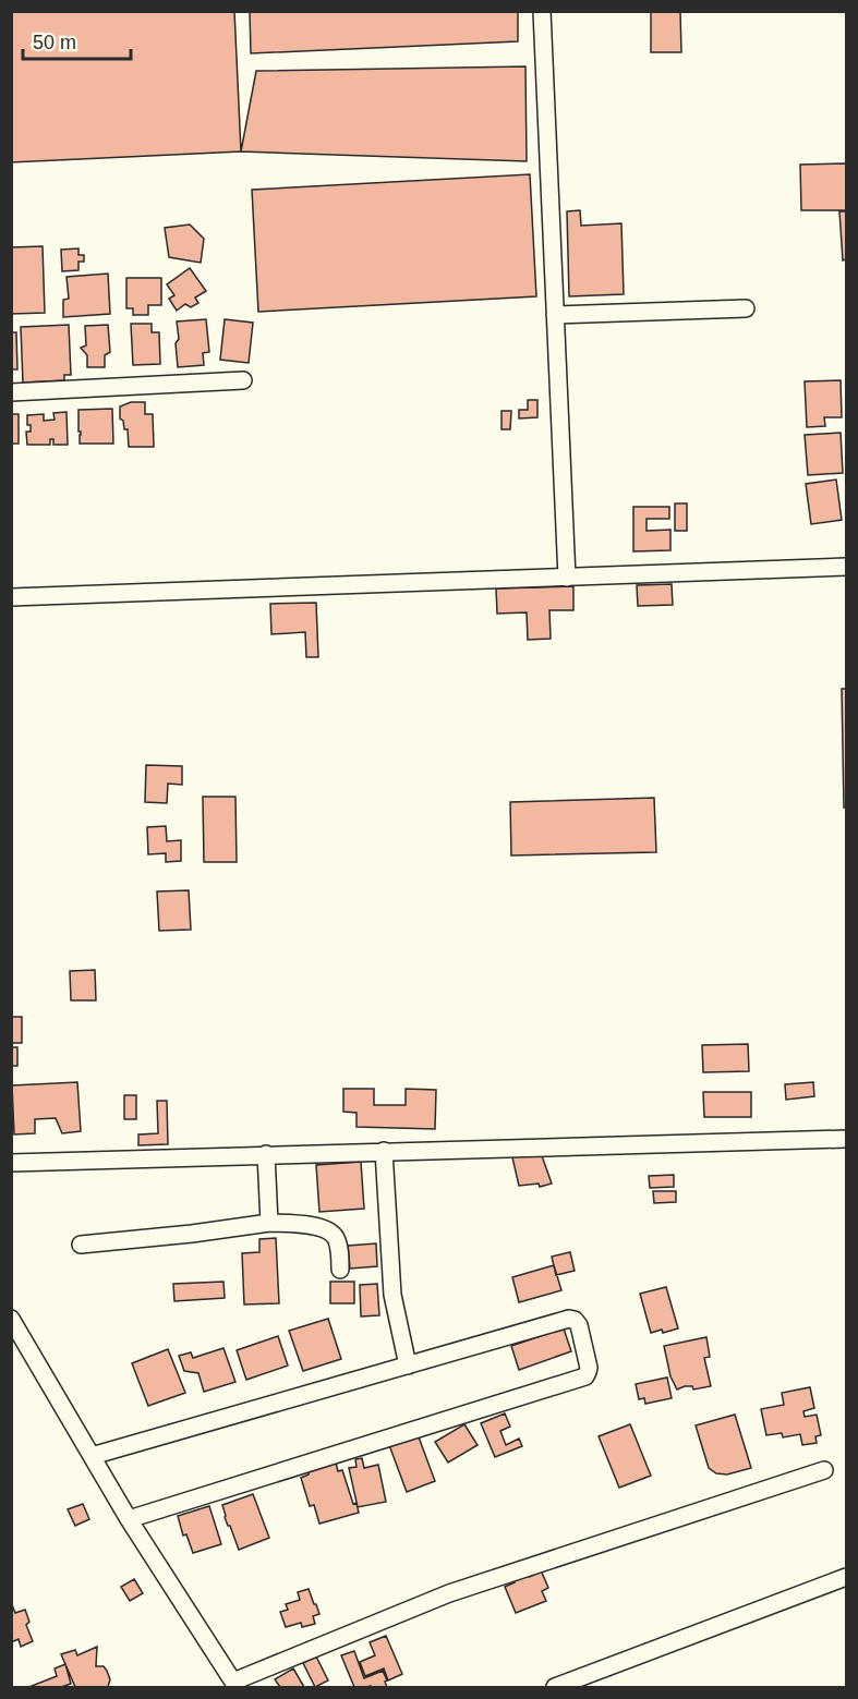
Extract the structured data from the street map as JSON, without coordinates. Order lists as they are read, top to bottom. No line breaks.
{"scale_bar":"50 m"}
